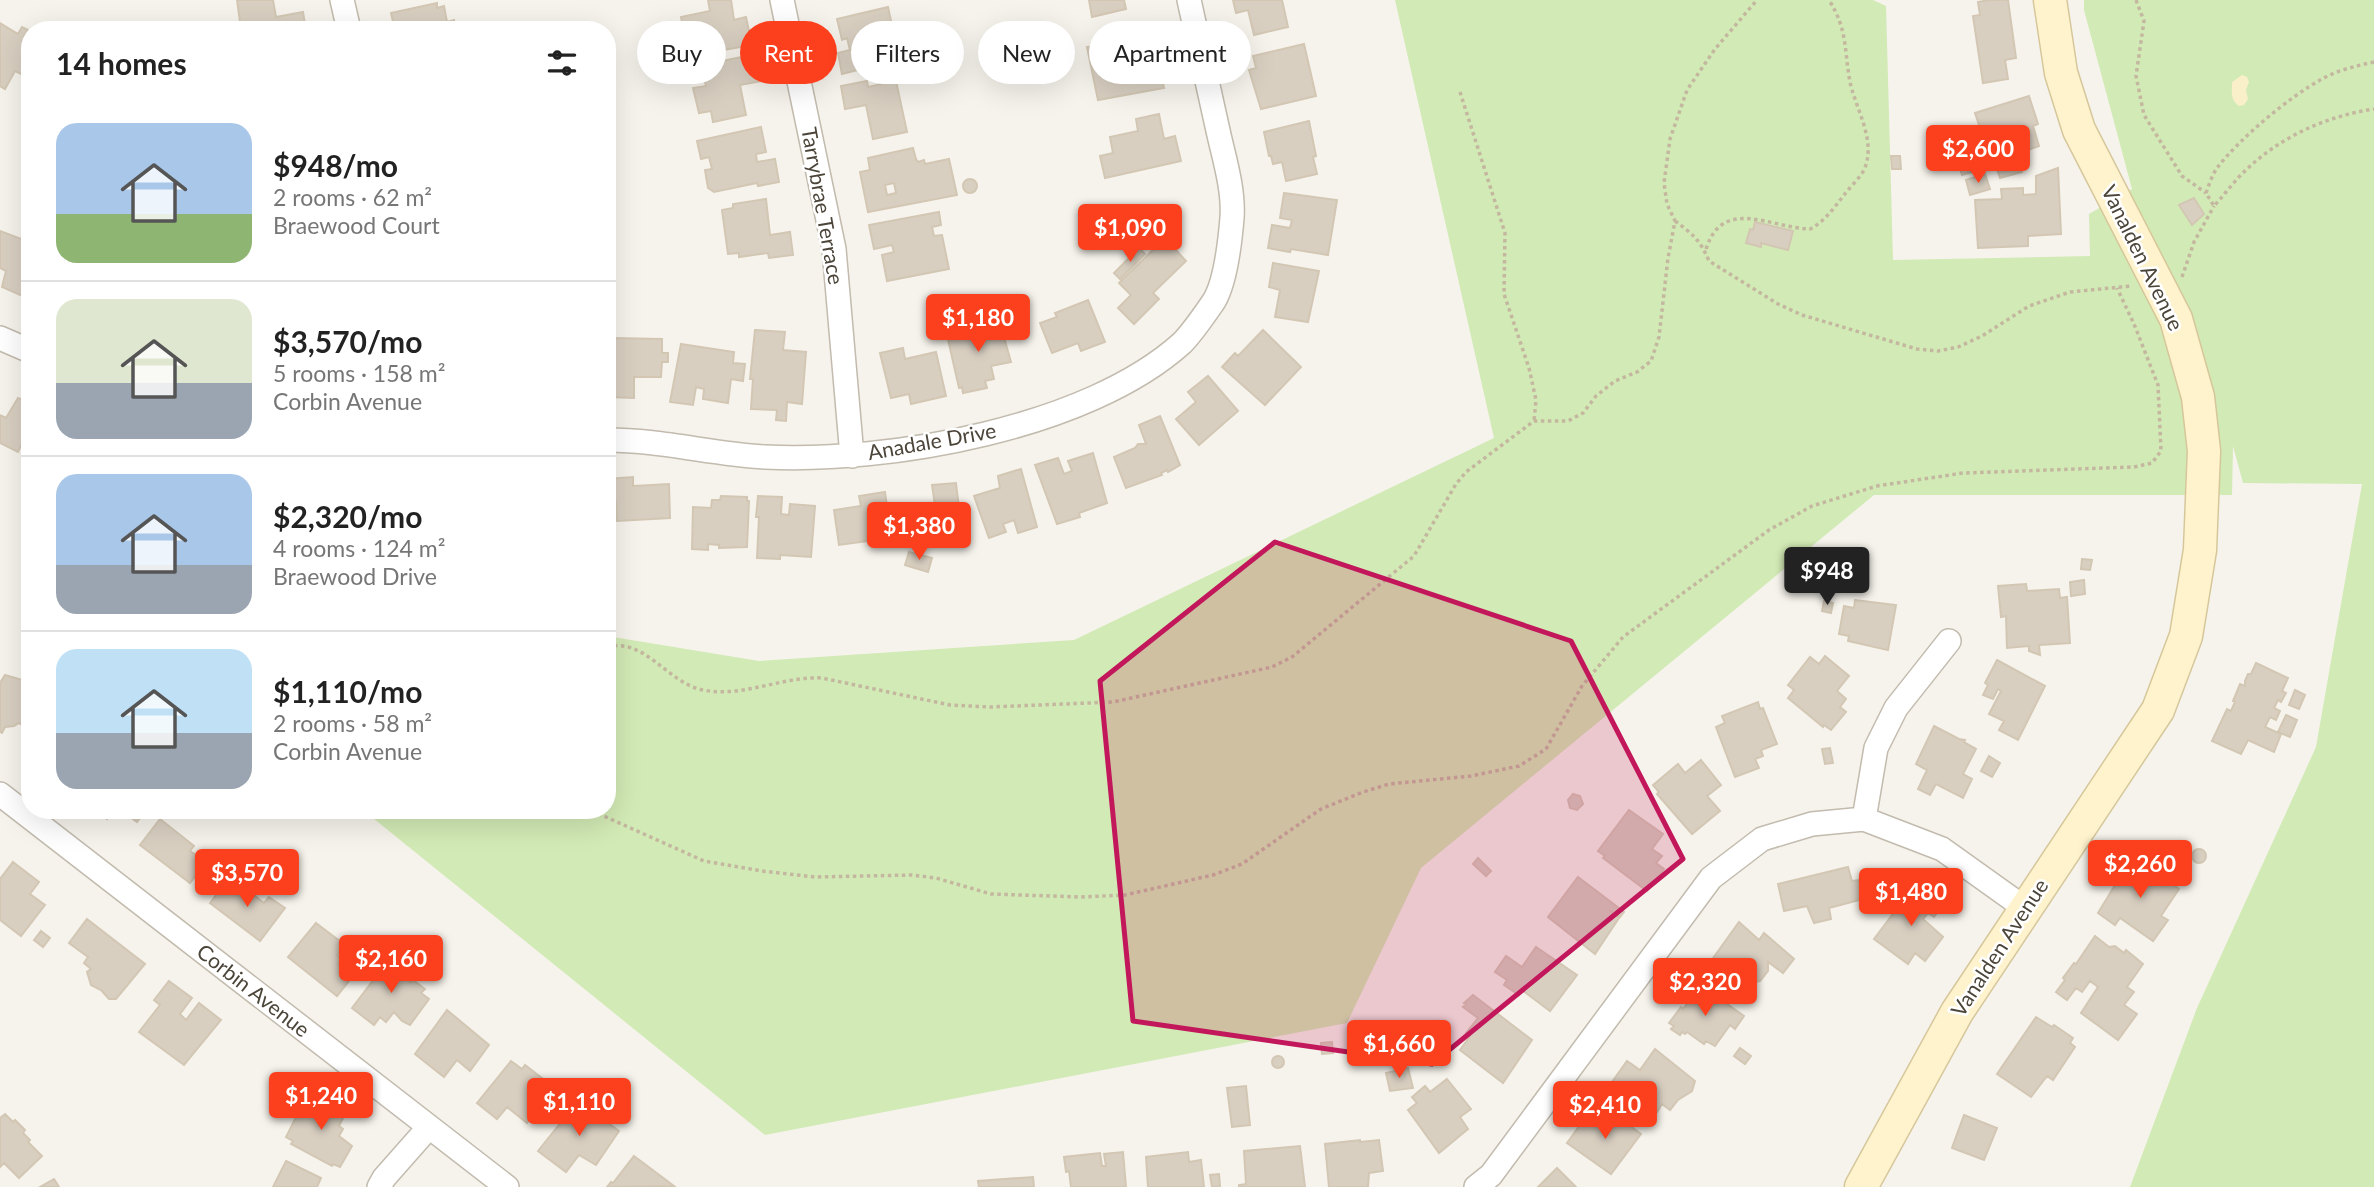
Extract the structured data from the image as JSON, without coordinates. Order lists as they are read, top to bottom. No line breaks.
{"streets":{"main road":["Vanalden Avenue"],"street":["Tarrybrae Terrace","Anadale Drive","Corbin Avenue"]},"crossings":[["Tarrybrae Terrace","Anadale Drive"]],"page":{"chip":["Buy","Rent","Filters","New","Apartment"],"heading":"14 homes","list":[{"name":"$948/mo","note":"2 rooms · 62 m² · Braewood Court"},{"name":"$3,570/mo","note":"5 rooms · 158 m² · Corbin Avenue"},{"name":"$2,320/mo","note":"4 rooms · 124 m² · Braewood Drive"},{"name":"$1,110/mo","note":"2 rooms · 58 m² · Corbin Avenue"}],"price":["$2,600","$1,090","$1,180","$1,380","$948","$2,260","$3,570","$1,480","$2,160","$2,320","$1,660","$1,240","$1,110","$2,410"]}}
